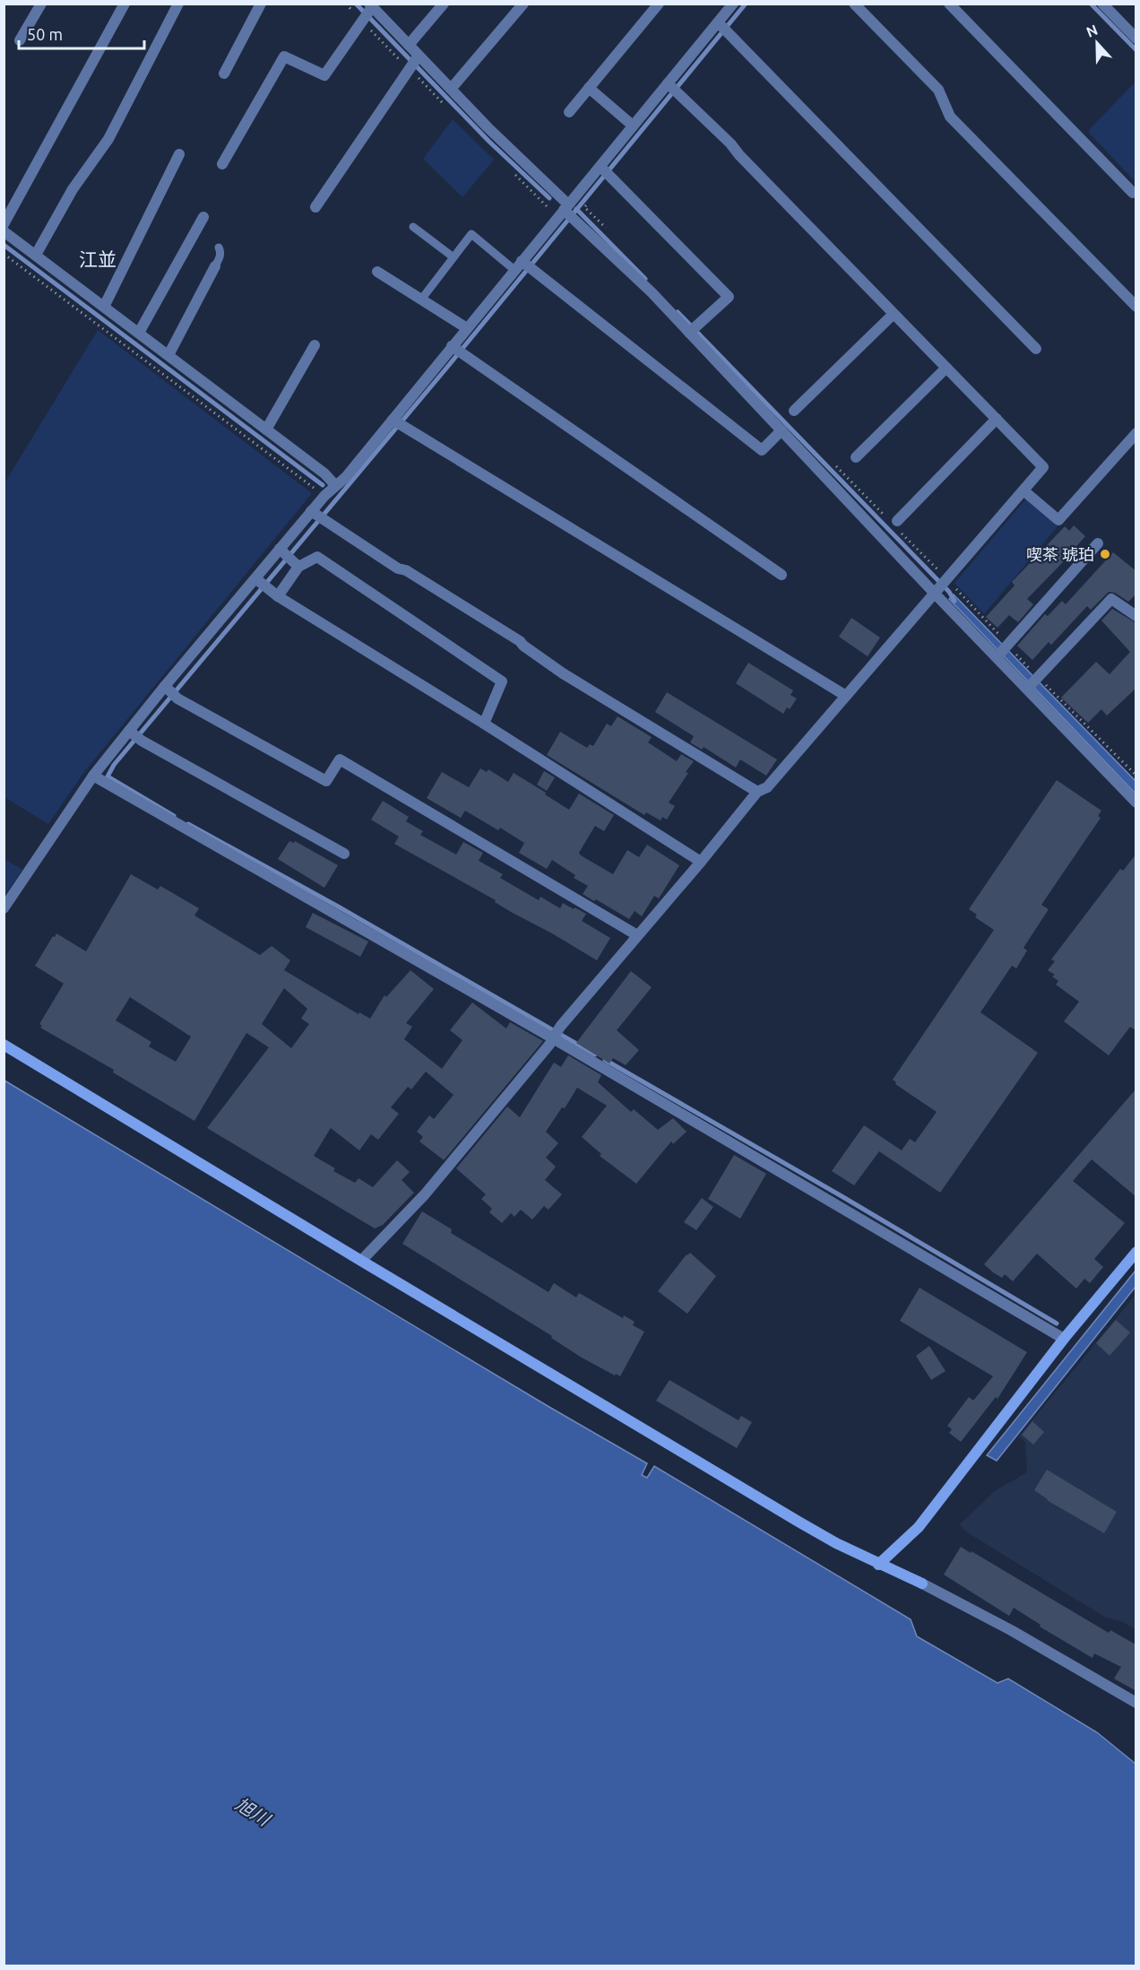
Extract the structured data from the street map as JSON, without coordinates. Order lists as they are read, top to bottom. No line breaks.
{"districts":["江並"],"water":["旭川"],"places":["喫茶 琥珀"],"scale_bar":"50 m","north":"top"}
